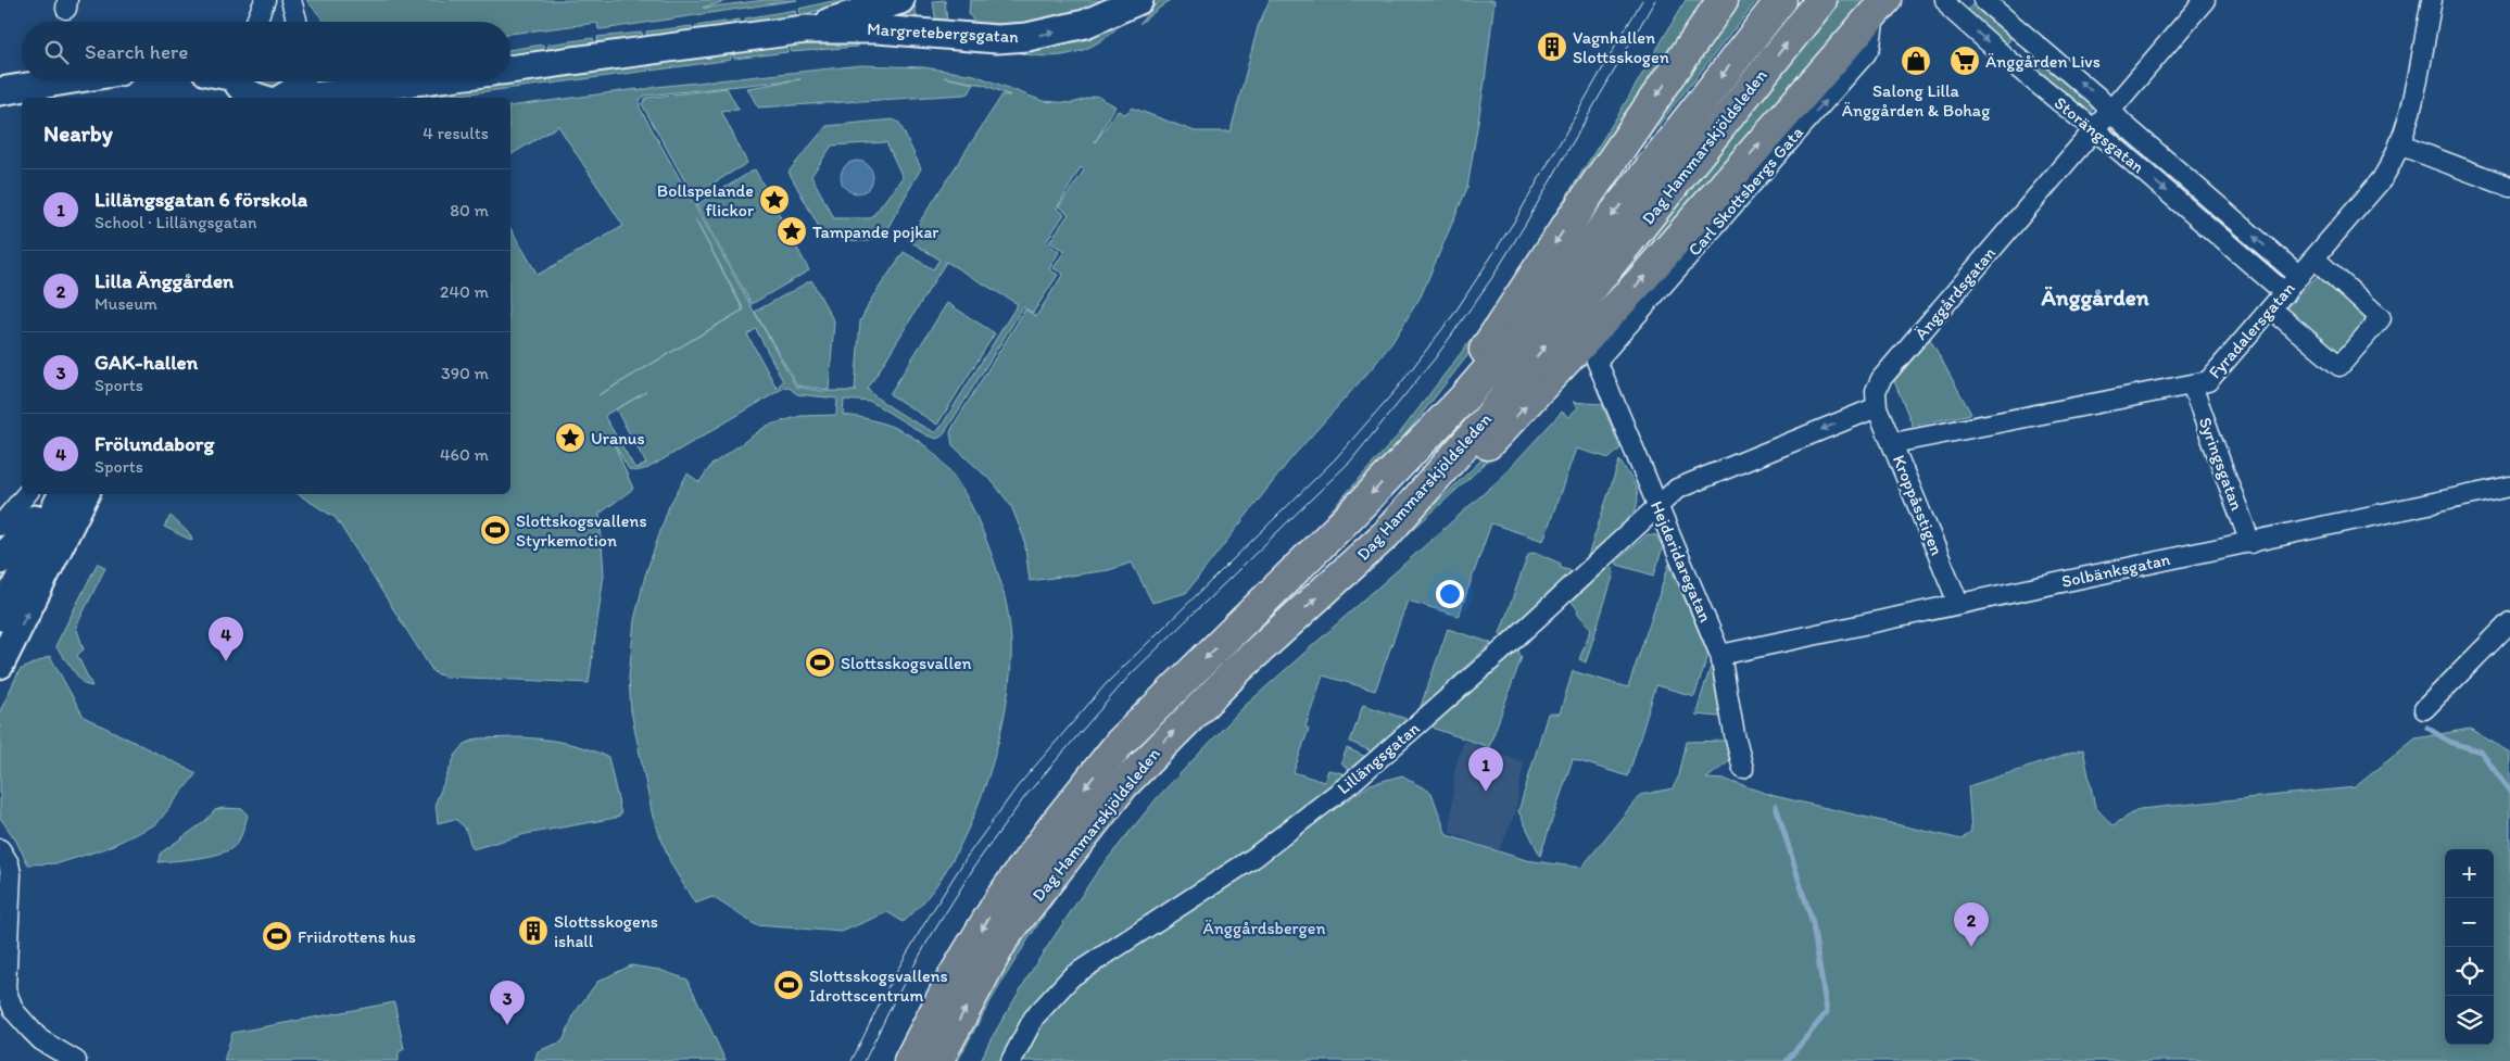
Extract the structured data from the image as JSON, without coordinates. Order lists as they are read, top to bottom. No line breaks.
{"streets":{"main road":["Margretebergsgatan","Dag Hammarskjöldsleden"],"street":["Storängsgatan","Carl Skottsbergs Gata","Änggårdsgatan","Fyradalersgatan","Syringsgatan","Kroppåsstigen","Hejderidaregatan","Solbänksgatan","Lillängsgatan"]},"crossings":[["Storängsgatan","Änggårdsgatan"],["Storängsgatan","Fyradalersgatan"],["Carl Skottsbergs Gata","Hejderidaregatan"],["Änggårdsgatan","Kroppåsstigen"],["Fyradalersgatan","Syringsgatan"],["Fyradalersgatan","Kroppåsstigen"],["Syringsgatan","Solbänksgatan"],["Kroppåsstigen","Solbänksgatan"],["Hejderidaregatan","Solbänksgatan"],["Hejderidaregatan","Lillängsgatan"]],"one_way":["Margretebergsgatan","Carl Skottsbergs Gata"],"districts":["Änggården"],"parks":["Änggårdsbergen"],"places":{"building":["Vagnhallen Slottsskogen","Slottsskogens ishall"],"shop":["Salong Lilla Änggården & Bohag"],"supermarket":["Änggården Livs"],"place":["Bollspelande flickor","Tampande pojkar","Uranus"],"sports":["Slottskogsvallens Styrkemotion","Slottsskogsvallen","Friidrottens hus","Slottsskogsvallens Idrottscentrum"]},"page":{"search":"Search here","heading":["Nearby","4 results"],"list":[{"mark":"1","name":"Lillängsgatan 6 förskola","note":"School · Lillängsgatan","value":"80 m"},{"mark":"2","name":"Lilla Änggården","note":"Museum","value":"240 m"},{"mark":"3","name":"GAK-hallen","note":"Sports","value":"390 m"},{"mark":"4","name":"Frölundaborg","note":"Sports","value":"460 m"}],"pins":["4","1","2","3"],"map_buttons":["+","−"]}}
